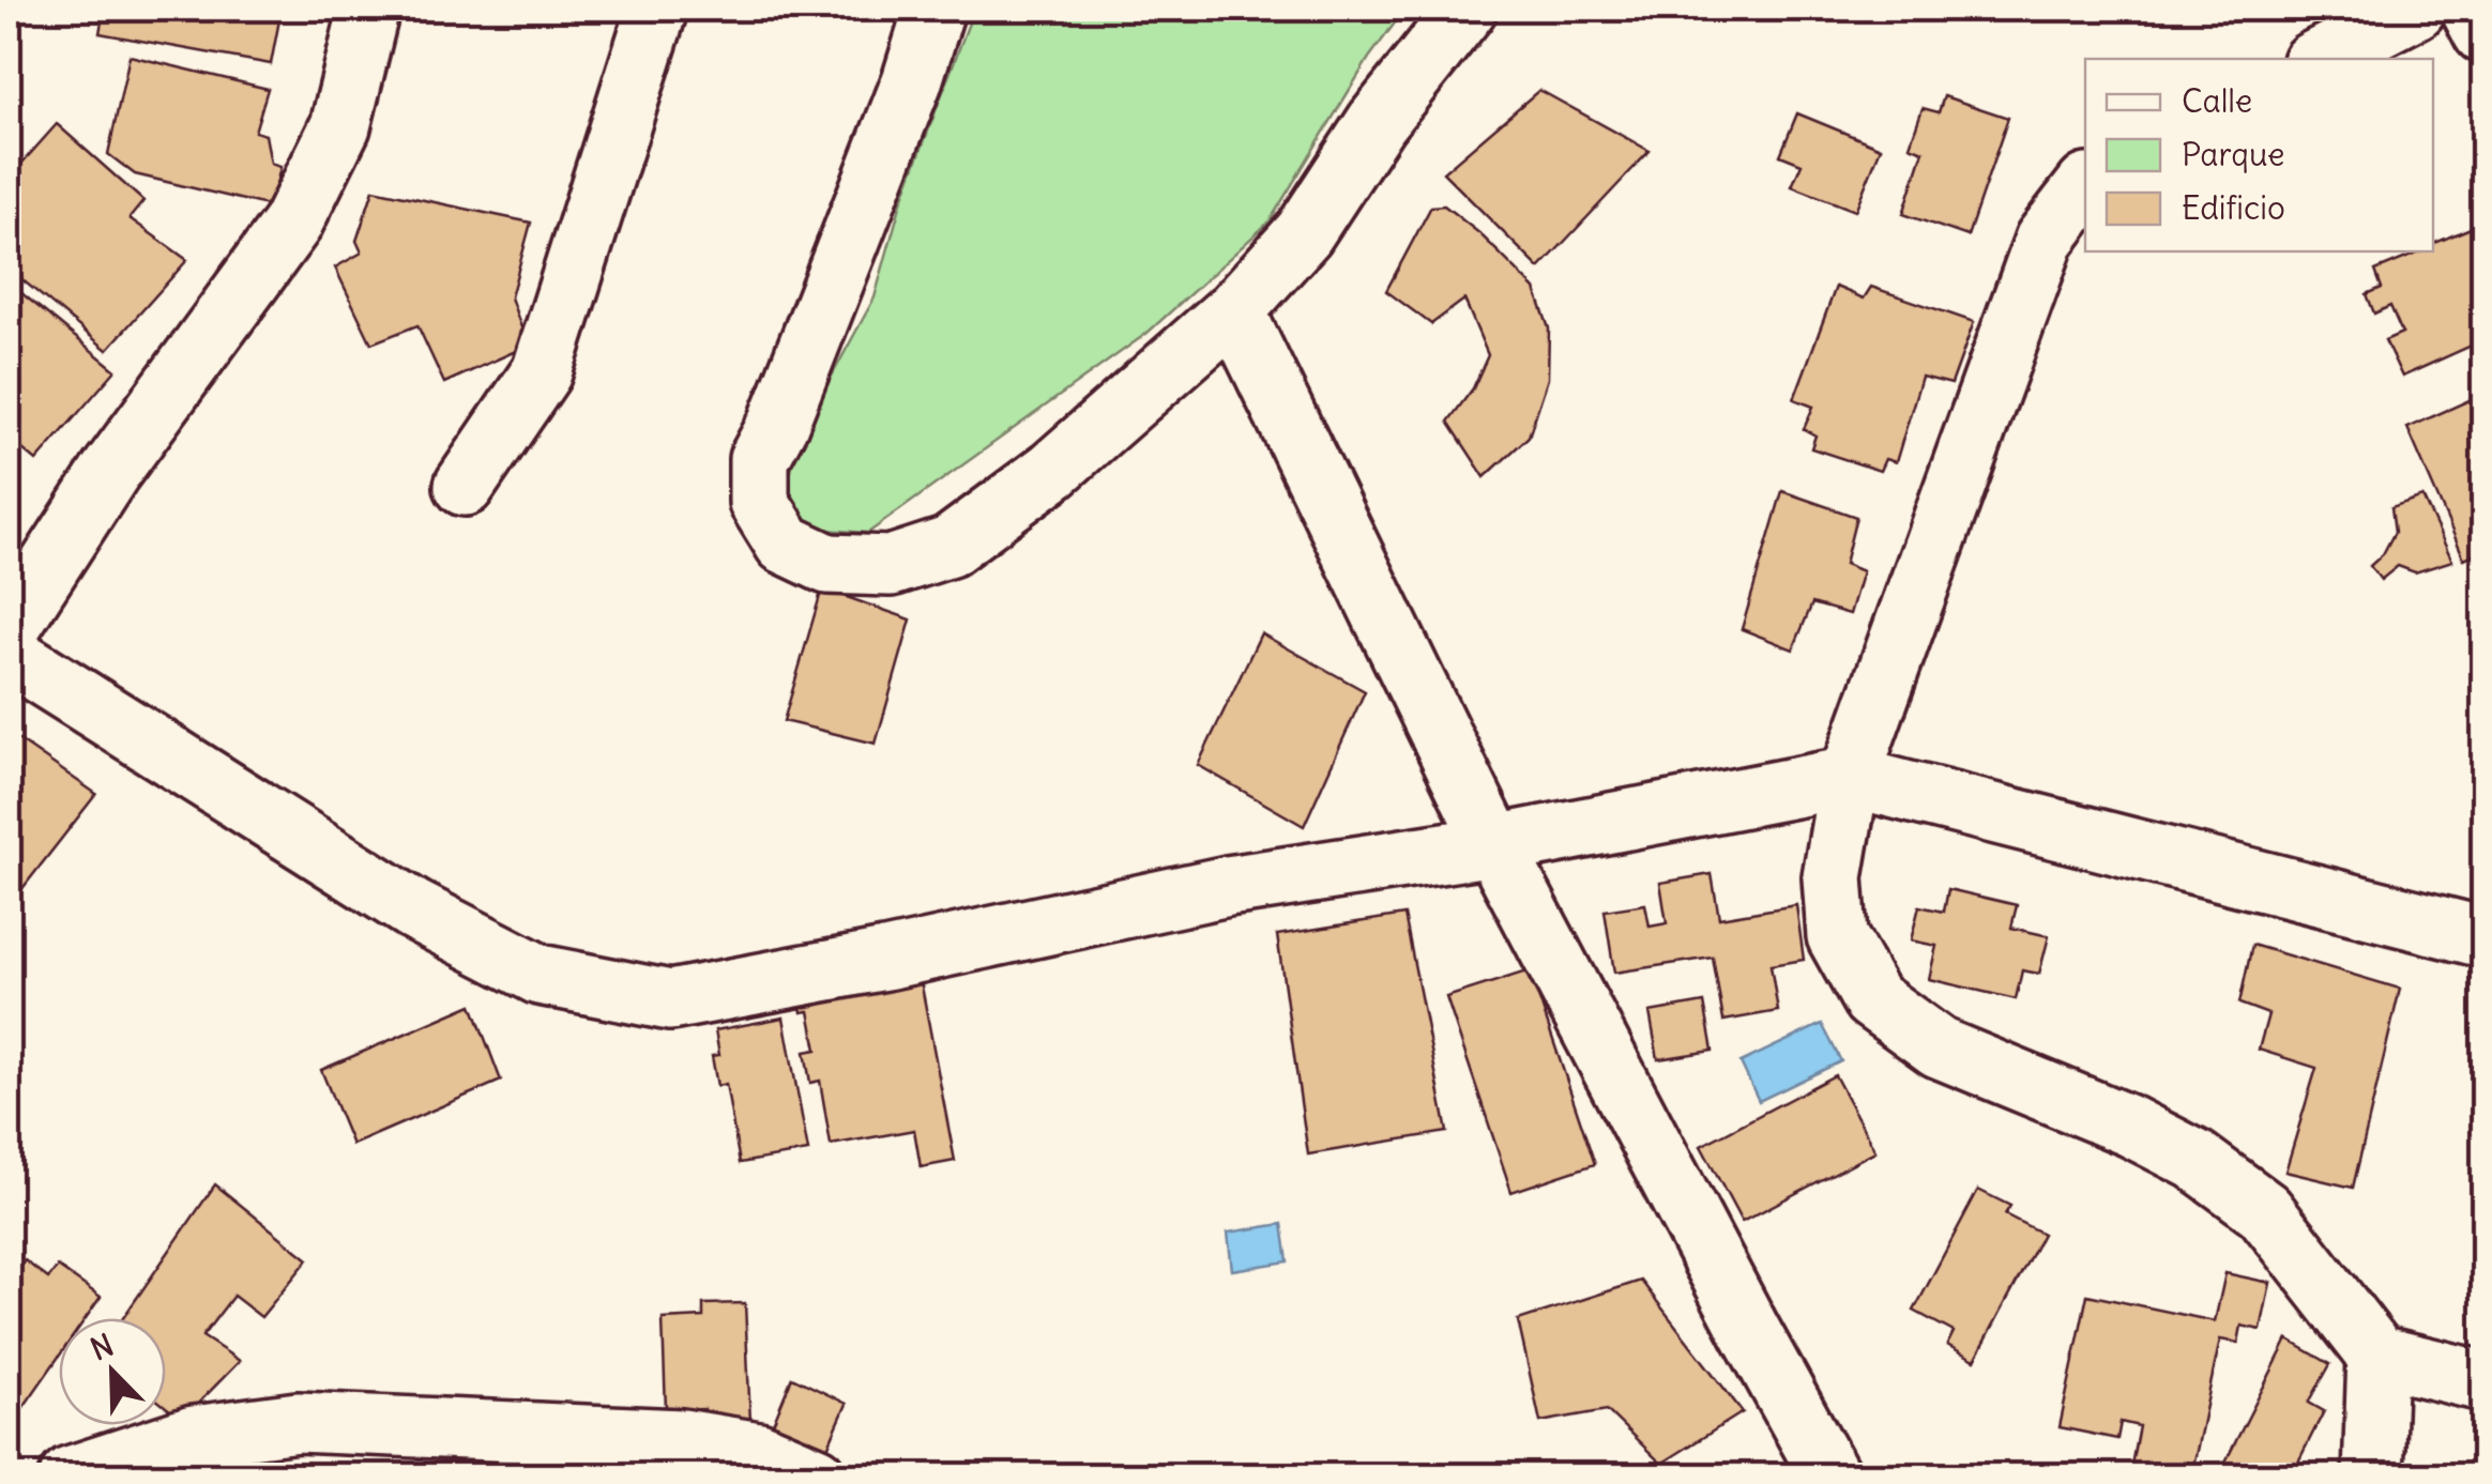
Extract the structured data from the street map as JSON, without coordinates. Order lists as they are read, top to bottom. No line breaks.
{"legend":["Calle","Parque","Edificio"],"north":"top left"}
